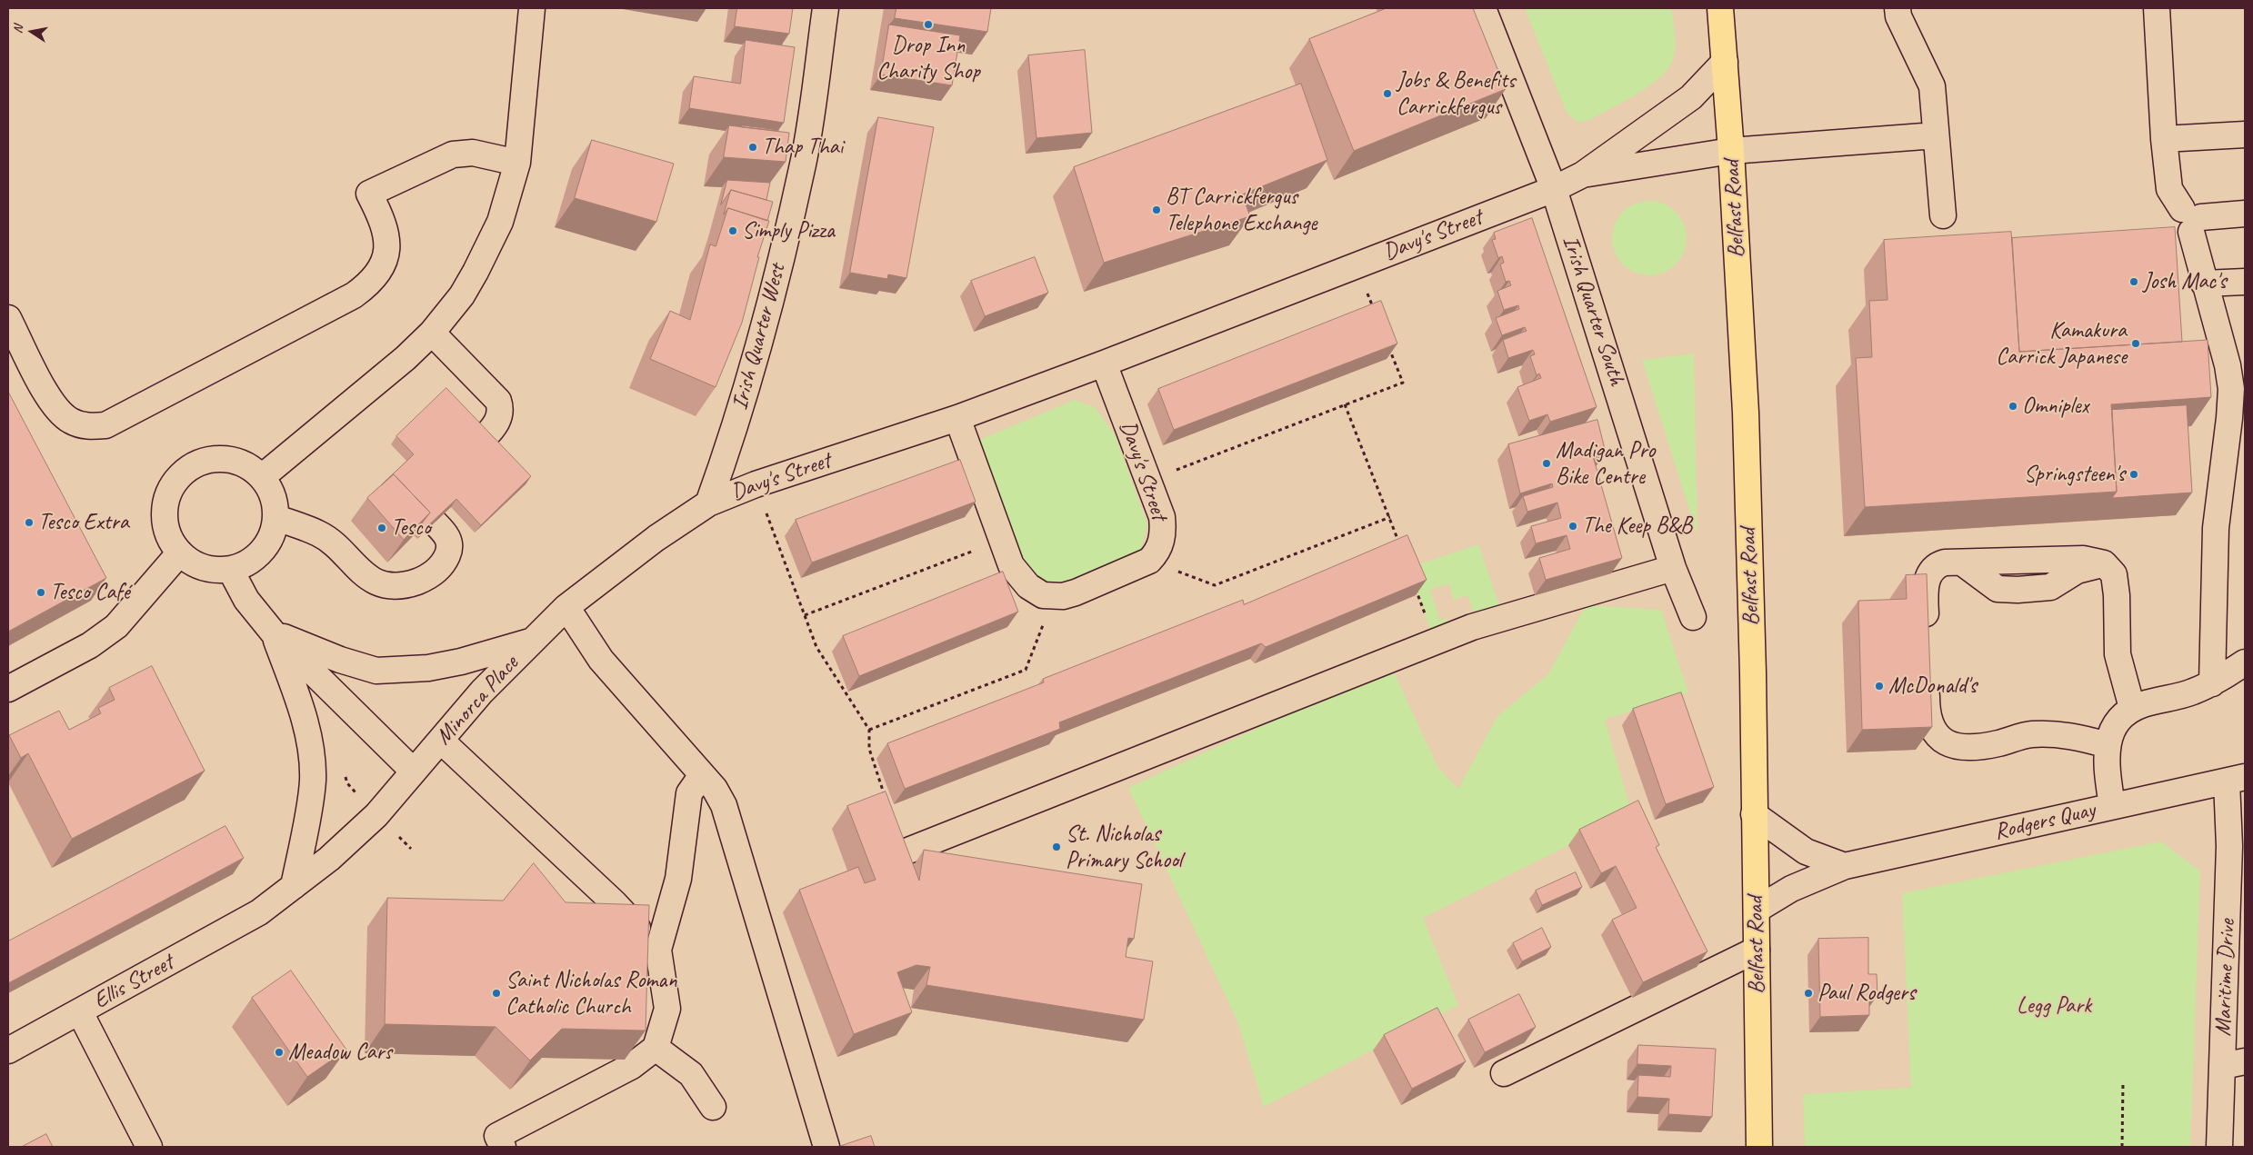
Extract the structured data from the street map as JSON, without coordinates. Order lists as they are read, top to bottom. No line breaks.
{"streets":{"highway":["Belfast Road"],"street":["Davy's Street","Irish Quarter South","Irish Quarter West","Minorca Place","Rodgers Quay","Maritime Drive","Ellis Street"]},"crossings":[["Belfast Road","Davy's Street"],["Belfast Road","Rodgers Quay"],["Davy's Street","Irish Quarter South"],["Davy's Street","Irish Quarter West"],["Davy's Street","Minorca Place"],["Irish Quarter West","Minorca Place"],["Minorca Place","Ellis Street"],["Rodgers Quay","Maritime Drive"]],"parks":["Legg Park"],"places":["Drop Inn Charity Shop","Jobs & Benefits Carrickfergus","Thap Thai","BT Carrickfergus Telephone Exchange","Simply Pizza","Josh Mac's","Kamakura Carrick Japanese","Omniplex","Madigan Pro Bike Centre","Springsteen's","Tesco Extra","The Keep B&B","Tesco","Tesco Café","McDonald's","St. Nicholas Primary School","Saint Nicholas Roman Catholic Church","Paul Rodgers","Meadow Cars"],"north":"left"}
